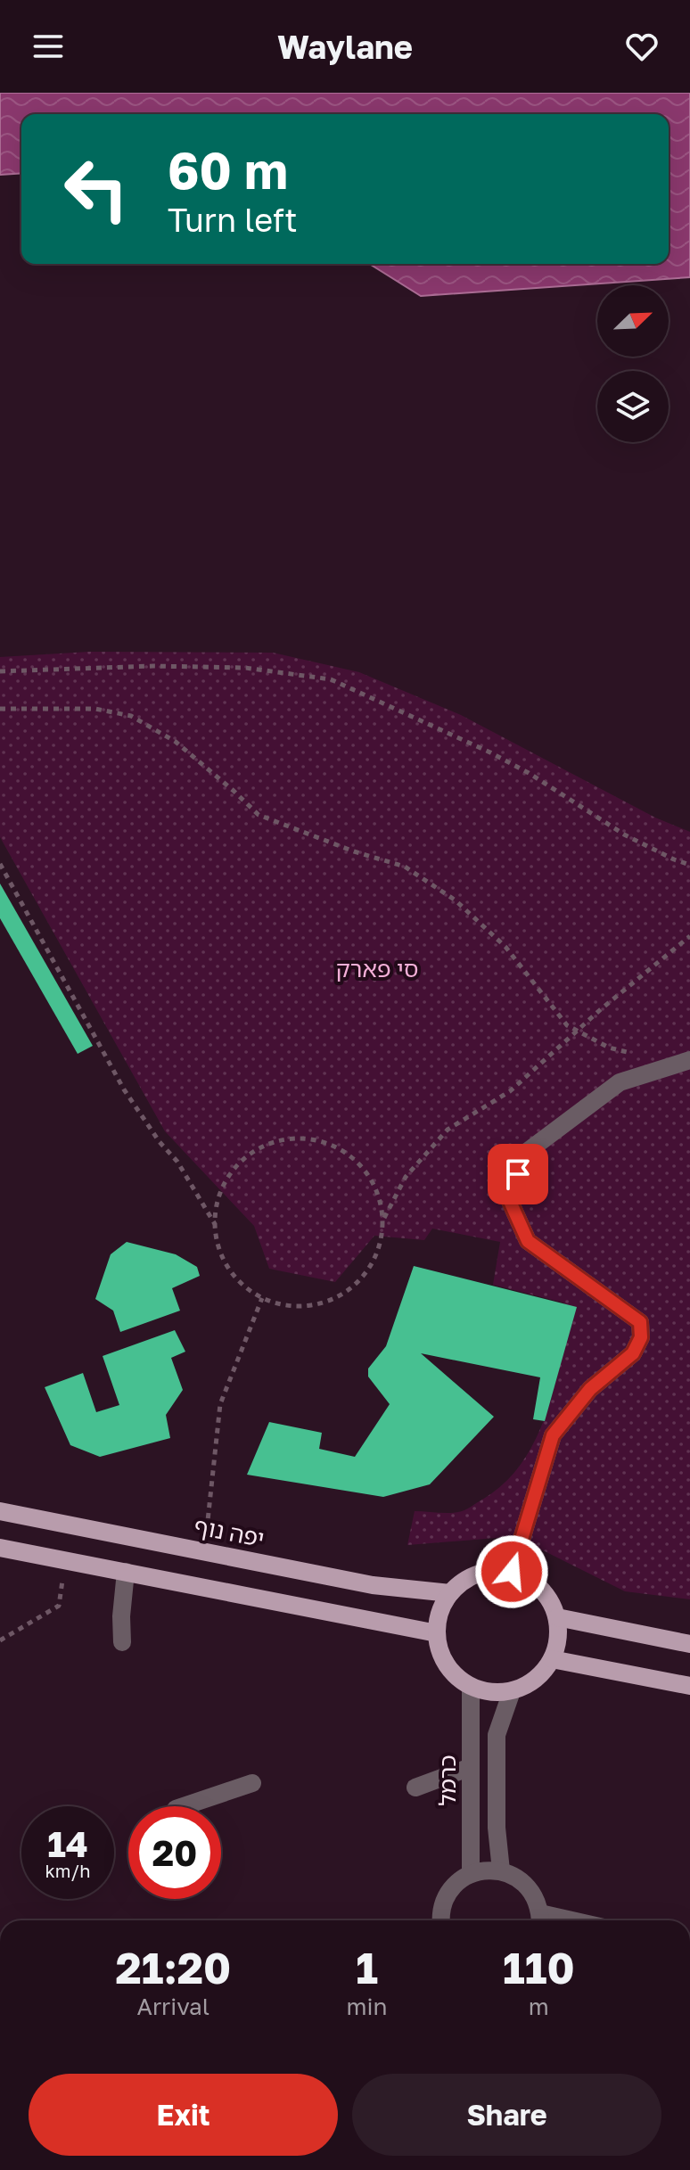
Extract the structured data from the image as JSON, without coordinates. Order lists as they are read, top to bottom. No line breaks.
{"streets":{"main road":["יפה נוף"],"street":["כרמל"]},"crossings":[["יפה נוף","כרמל"]],"parks":["סי פארק"],"north":"top right","page":{"header":"Waylane","turn":["60 m","Turn left"],"speed":"14 km/h","limit":"20","eta":["21:20","Arrival","1","min","110","m"],"buttons":["Exit","Share"]}}
